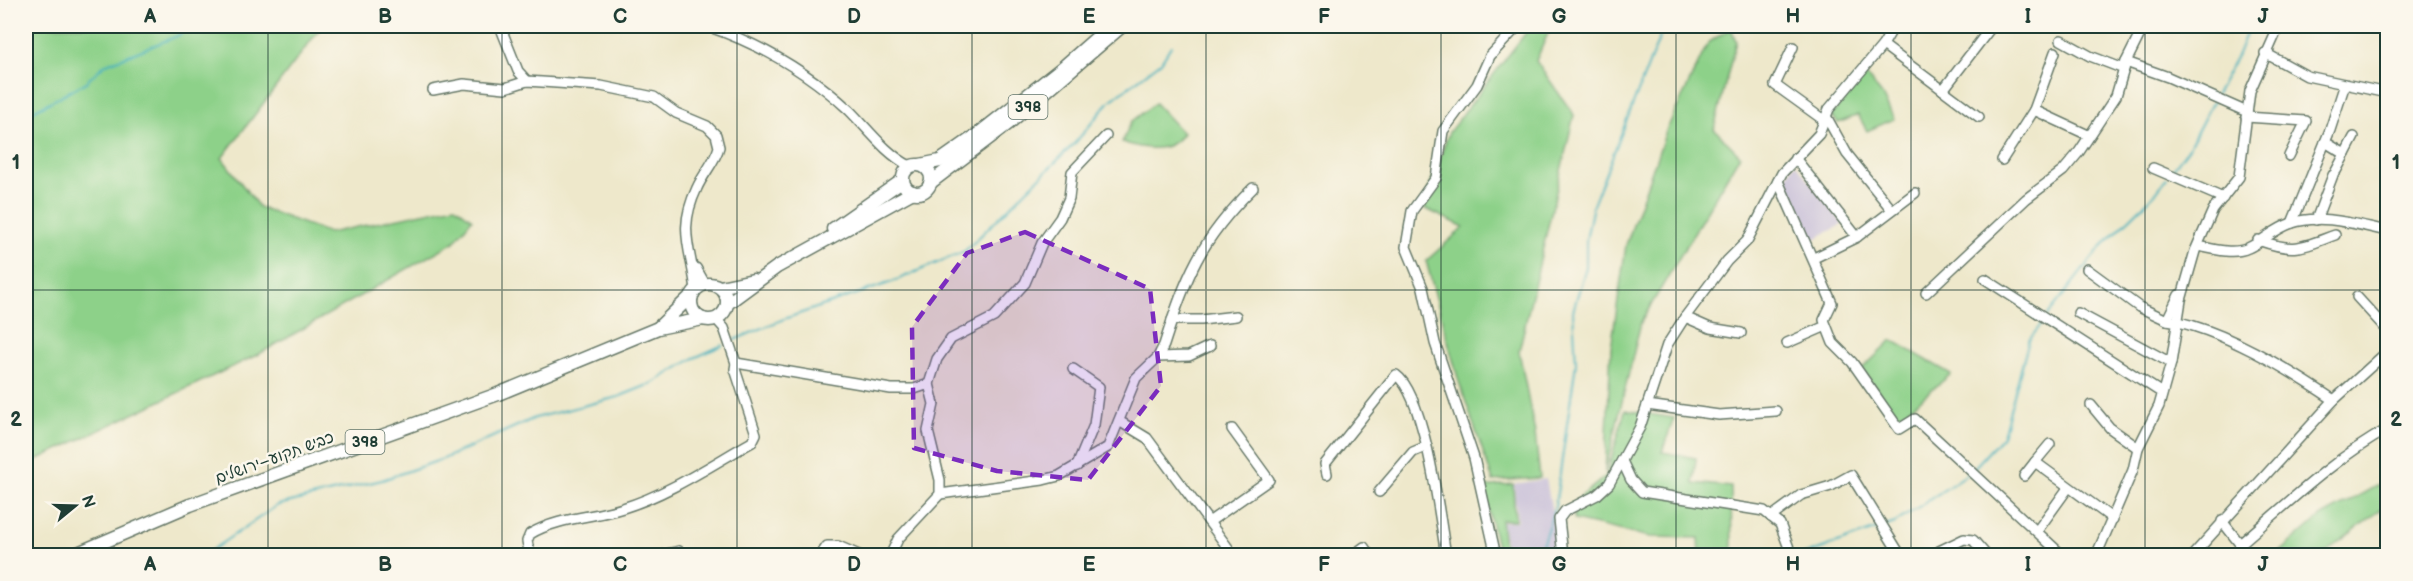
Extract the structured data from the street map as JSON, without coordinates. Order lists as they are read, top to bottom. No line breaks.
{"streets":{"main road":["398","כביש תקוע–ירושלים"]},"crossings":[["398","כביש תקוע–ירושלים"]],"north":"right","grid":{"columns":["A","B","C","D","E","F","G","H","I","J"],"rows":["1","2"]}}
